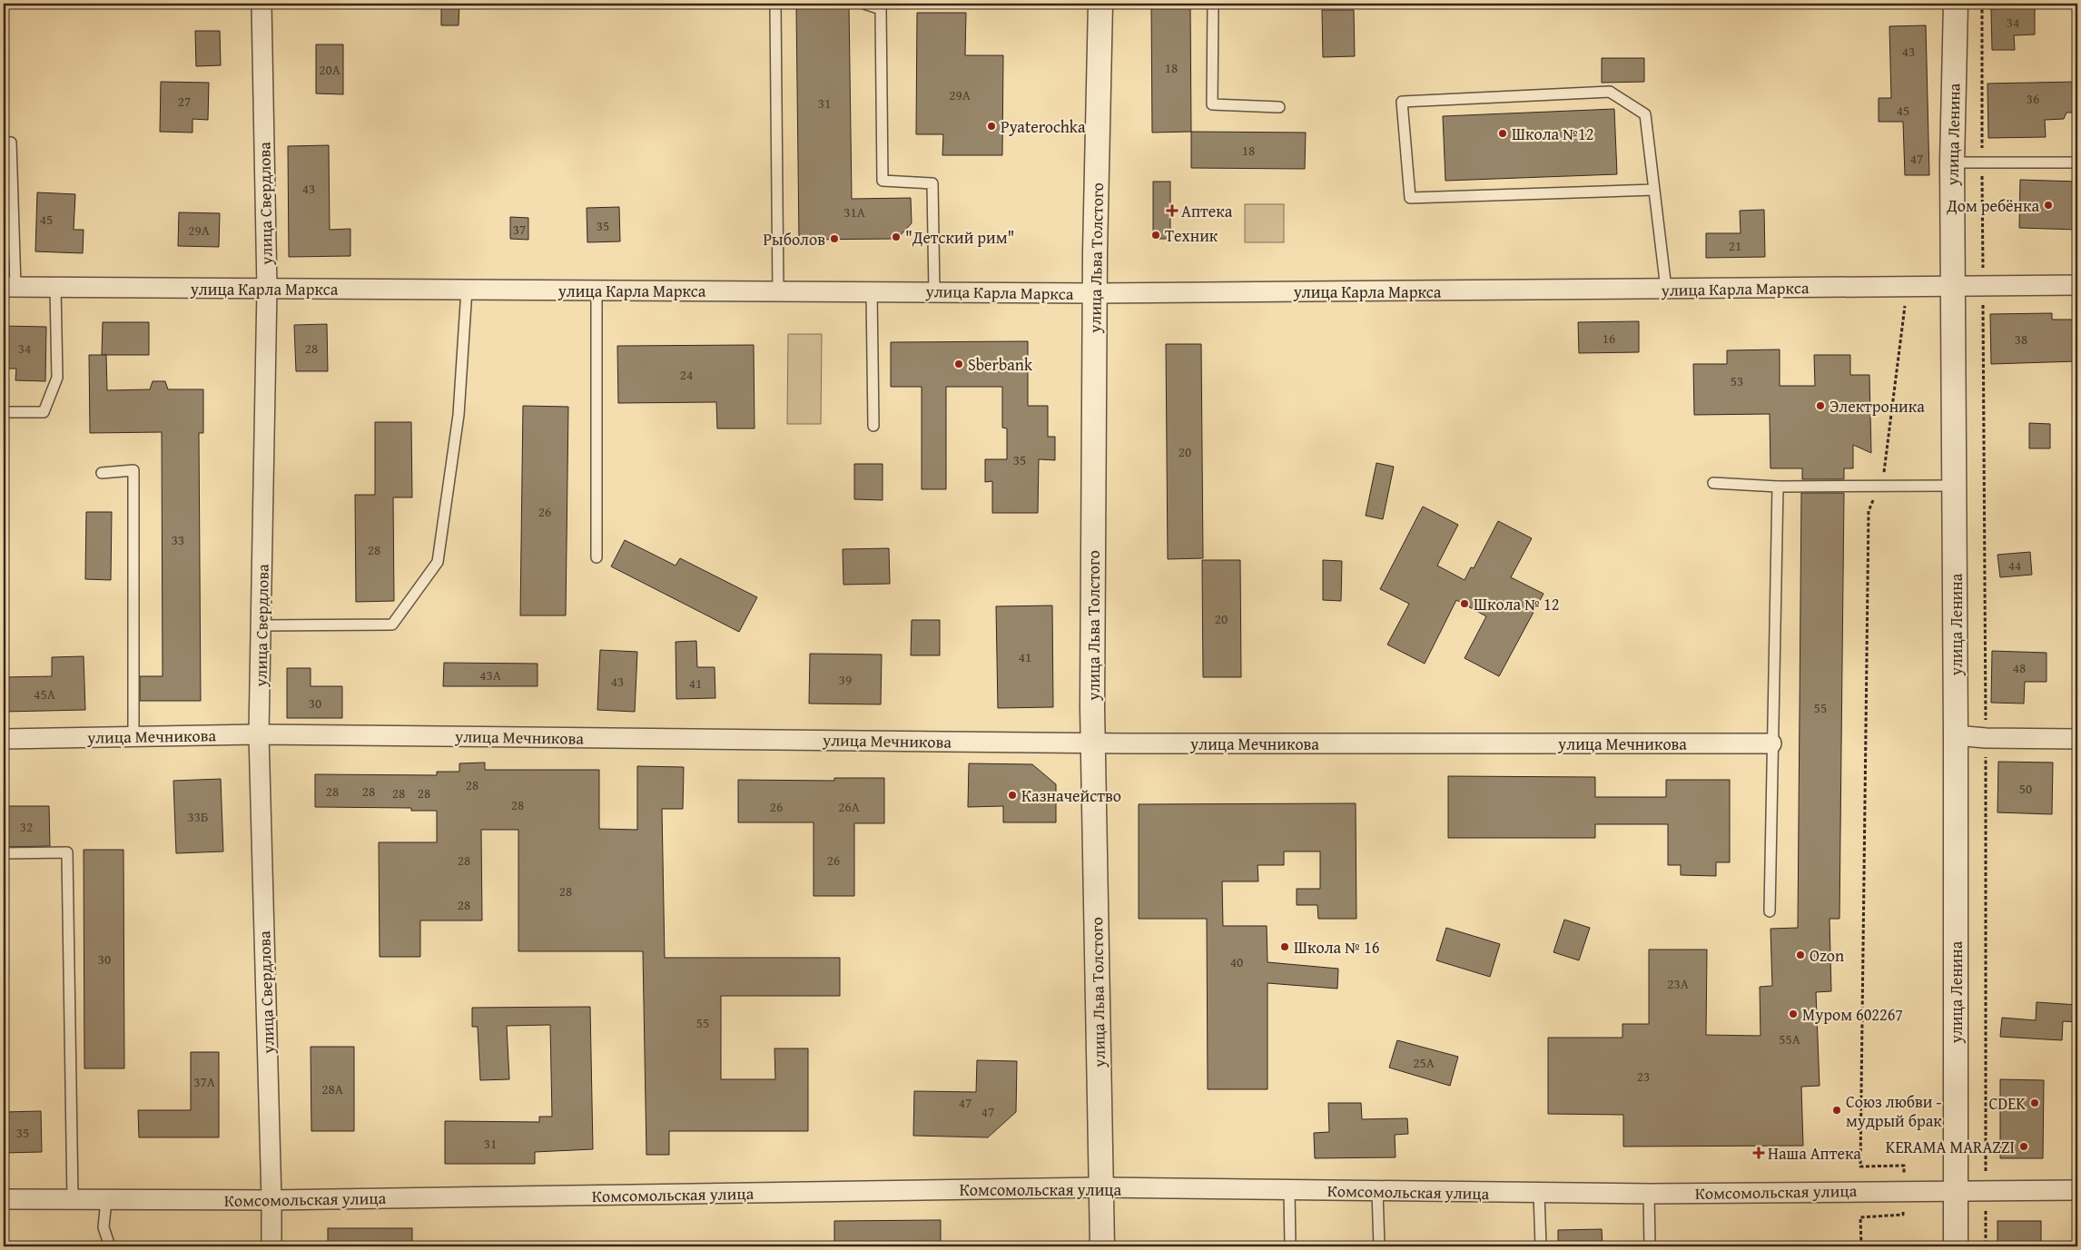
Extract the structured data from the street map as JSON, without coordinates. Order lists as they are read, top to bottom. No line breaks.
{"streets":{"street":["улица Ленина","улица Свердлова","улица Льва Толстого","улица Карла Маркса","улица Мечникова","Комсомольская улица"]},"crossings":[["улица Ленина","улица Карла Маркса"],["улица Ленина","Комсомольская улица"],["улица Свердлова","улица Карла Маркса"],["улица Свердлова","улица Мечникова"],["улица Свердлова","Комсомольская улица"],["улица Льва Толстого","улица Карла Маркса"],["улица Льва Толстого","улица Мечникова"],["улица Льва Толстого","Комсомольская улица"]],"places":{"other":["Pyaterochka","Школа №12","Дом ребёнка","Техник","\"Детский рим\"","Рыболов","Sberbank","Электроника","Школа № 12","Казначейство","Школа № 16","Ozon","Муром 602267","CDEK","Союз любви - мудрый брак","KERAMA MARAZZI"],"health":["Аптека","Наша Аптека"]},"house_numbers":["34","43","18","20А","29А","36","27","31","45","18","47","43","31А","45","35","37","29А","21","16","38","34","28","24","53","20","35","26","33","28","44","20","41","48","43А","39","43","41","45А","30","55","28","50","28","28","28","28","28","26","26А","33Б","32","28","26","28","28","30","40","23А","55","55А","25А","23","37А","28А","47","47","35","31"]}
